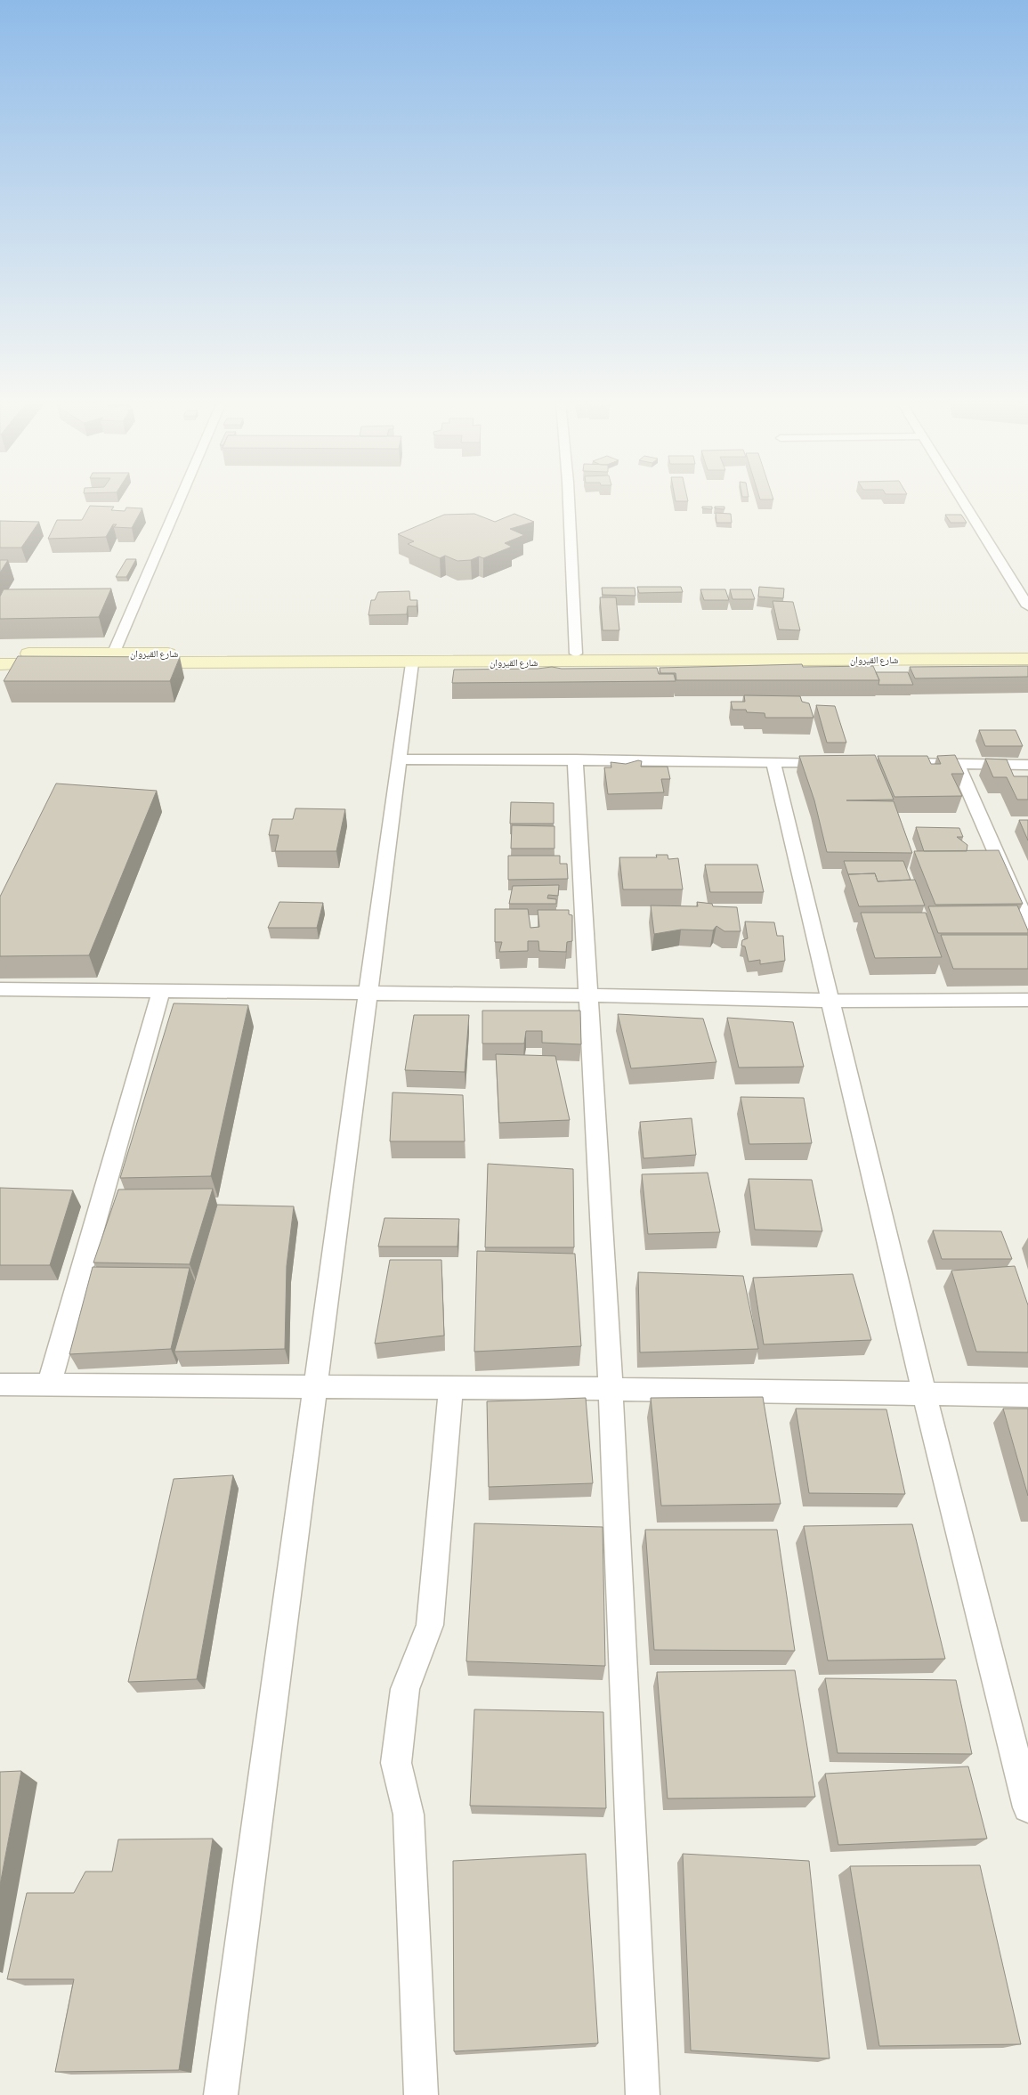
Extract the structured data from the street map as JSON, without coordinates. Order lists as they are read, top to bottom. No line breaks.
{"streets":{"main road":["شارع القيروان"]}}
